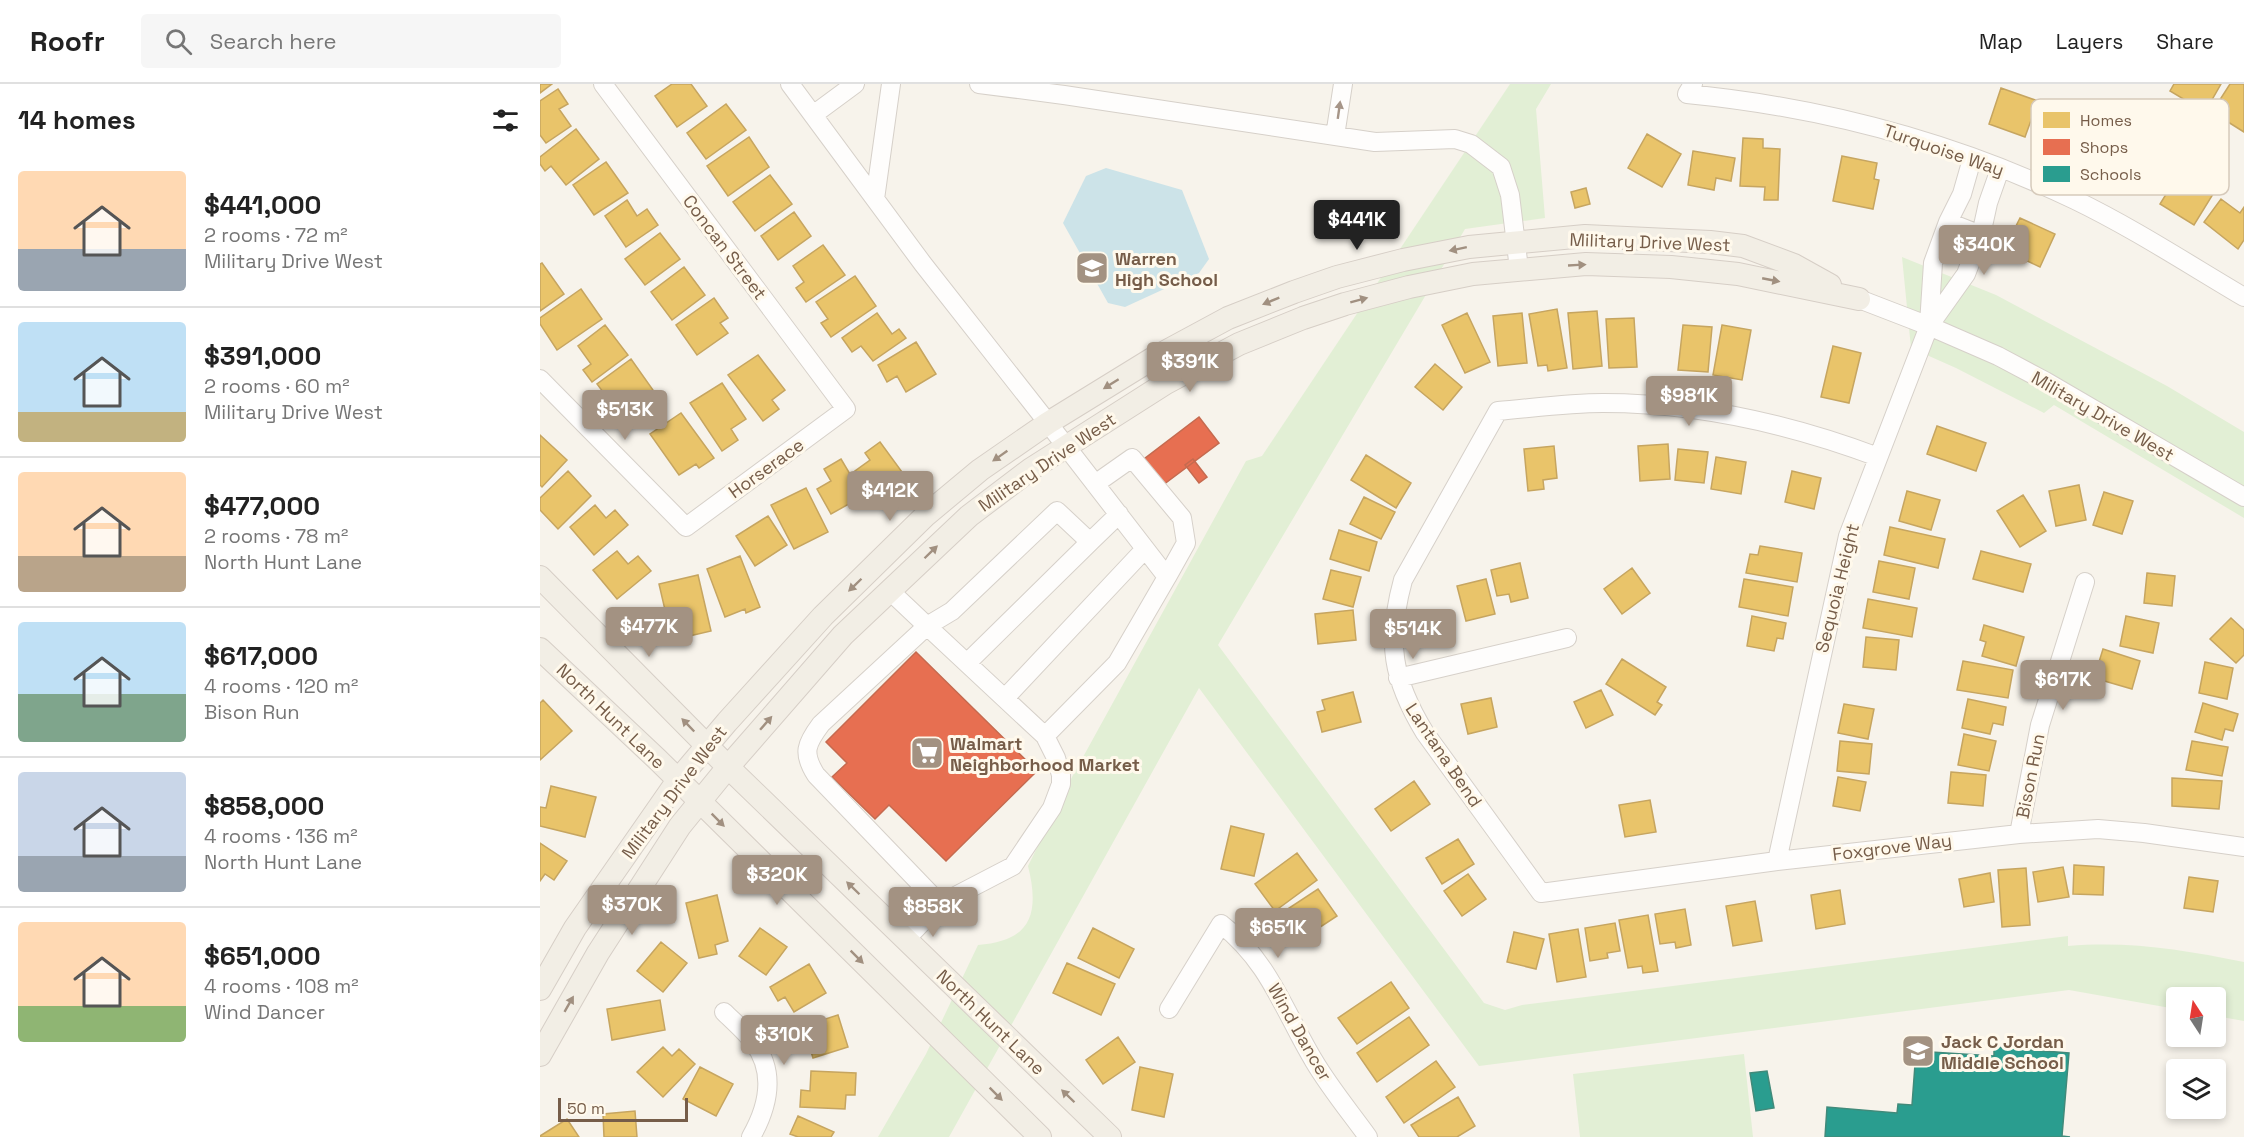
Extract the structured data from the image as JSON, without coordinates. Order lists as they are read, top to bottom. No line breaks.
{"streets":{"main road":["Military Drive West","North Hunt Lane"],"street":["Turquoise Way","Concan Street","Horserace","Sequoia Height","Lantana Bend","Bison Run","Foxgrove Way","Wind Dancer"]},"crossings":[["Turquoise Way","Sequoia Height"],["Military Drive West","Sequoia Height"],["Military Drive West","North Hunt Lane"],["Concan Street","Horserace"],["Sequoia Height","Lantana Bend"],["Sequoia Height","Foxgrove Way"],["Lantana Bend","Foxgrove Way"],["Bison Run","Foxgrove Way"]],"places":{"school or university":["Warren High School","Jack C Jordan Middle School"],"supermarket":["Walmart Neighborhood Market"]},"legend":["Homes","Shops","Schools"],"scale_bar":"50 m","north":"top","page":{"header":"Roofr","search":"Search here","nav":["Map","Layers","Share"],"heading":"14 homes","list":[{"name":"$441,000","note":"2 rooms · 72 m² · Military Drive West"},{"name":"$391,000","note":"2 rooms · 60 m² · Military Drive West"},{"name":"$477,000","note":"2 rooms · 78 m² · North Hunt Lane"},{"name":"$617,000","note":"4 rooms · 120 m² · Bison Run"},{"name":"$858,000","note":"4 rooms · 136 m² · North Hunt Lane"},{"name":"$651,000","note":"4 rooms · 108 m² · Wind Dancer"}],"price":["$441K","$340K","$391K","$981K","$513K","$412K","$477K","$514K","$617K","$320K","$370K","$858K","$651K","$310K"],"scale":"50 m"}}
